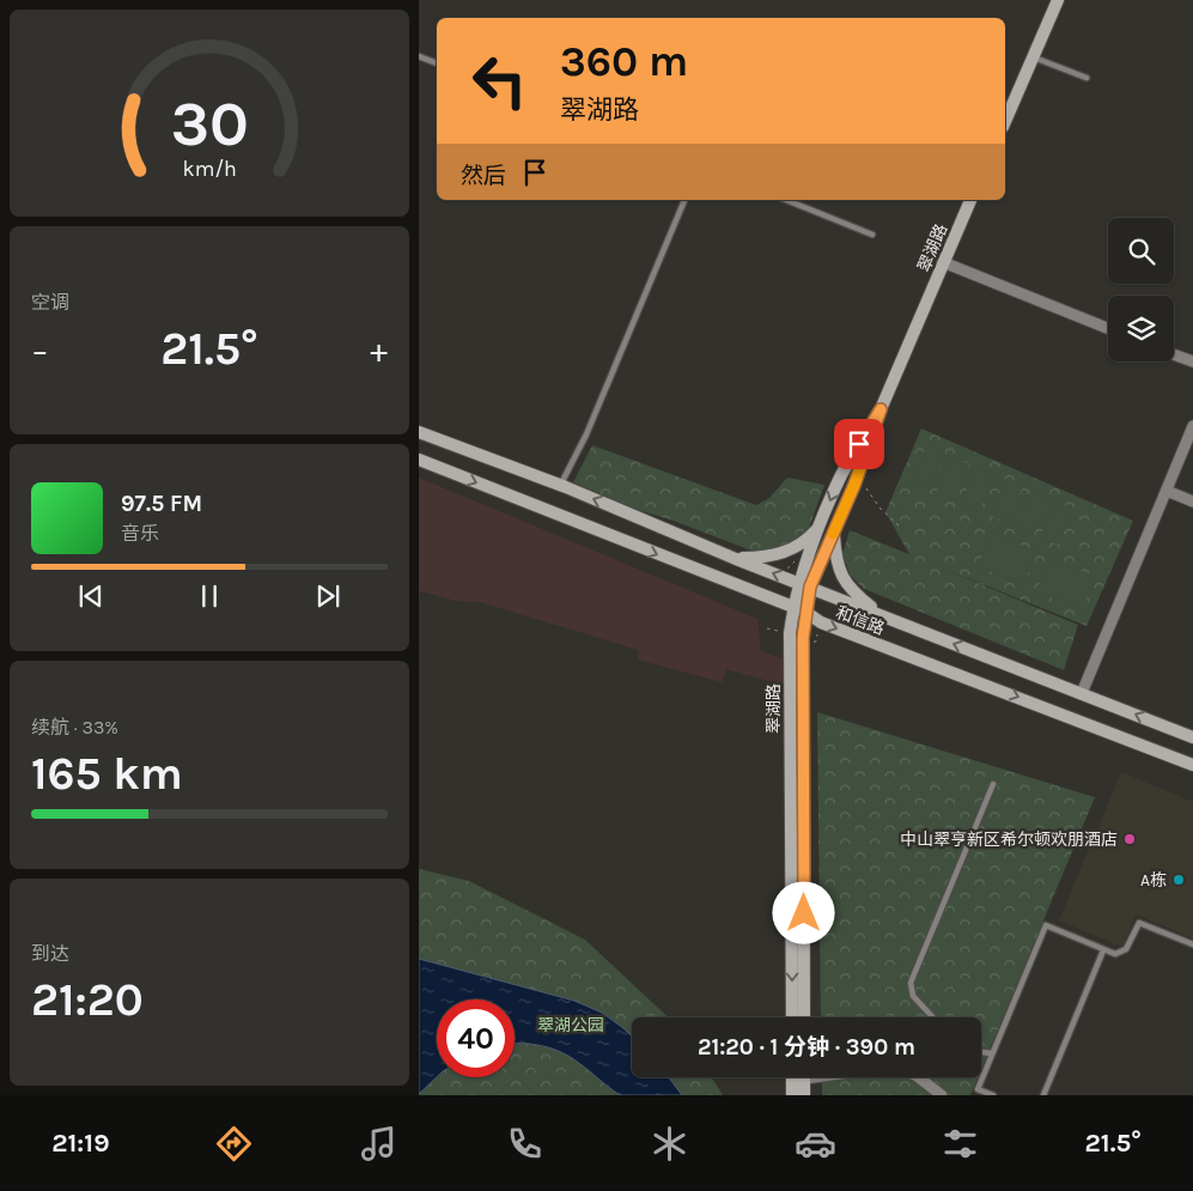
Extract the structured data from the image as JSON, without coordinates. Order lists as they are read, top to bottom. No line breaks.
{"streets":{"street":["翠湖路","和信路"]},"crossings":[["翠湖路","和信路"]],"parks":["翠湖公园"],"places":["中山翠亨新区希尔顿欢朋酒店","A栋"],"page":{"turn":["360 m","翠湖路"],"then":"然后","tile":["空调",["续航 · 33%","165 km"],["到达","21:20"]],"heat":["−","21.5°","+"],"song":["97.5 FM","音乐"],"limit":"40","trip":"21:20 · 1 分钟 · 390 m","tabs":["21:19","21.5°"],"gauge":["30","km/h"]}}
